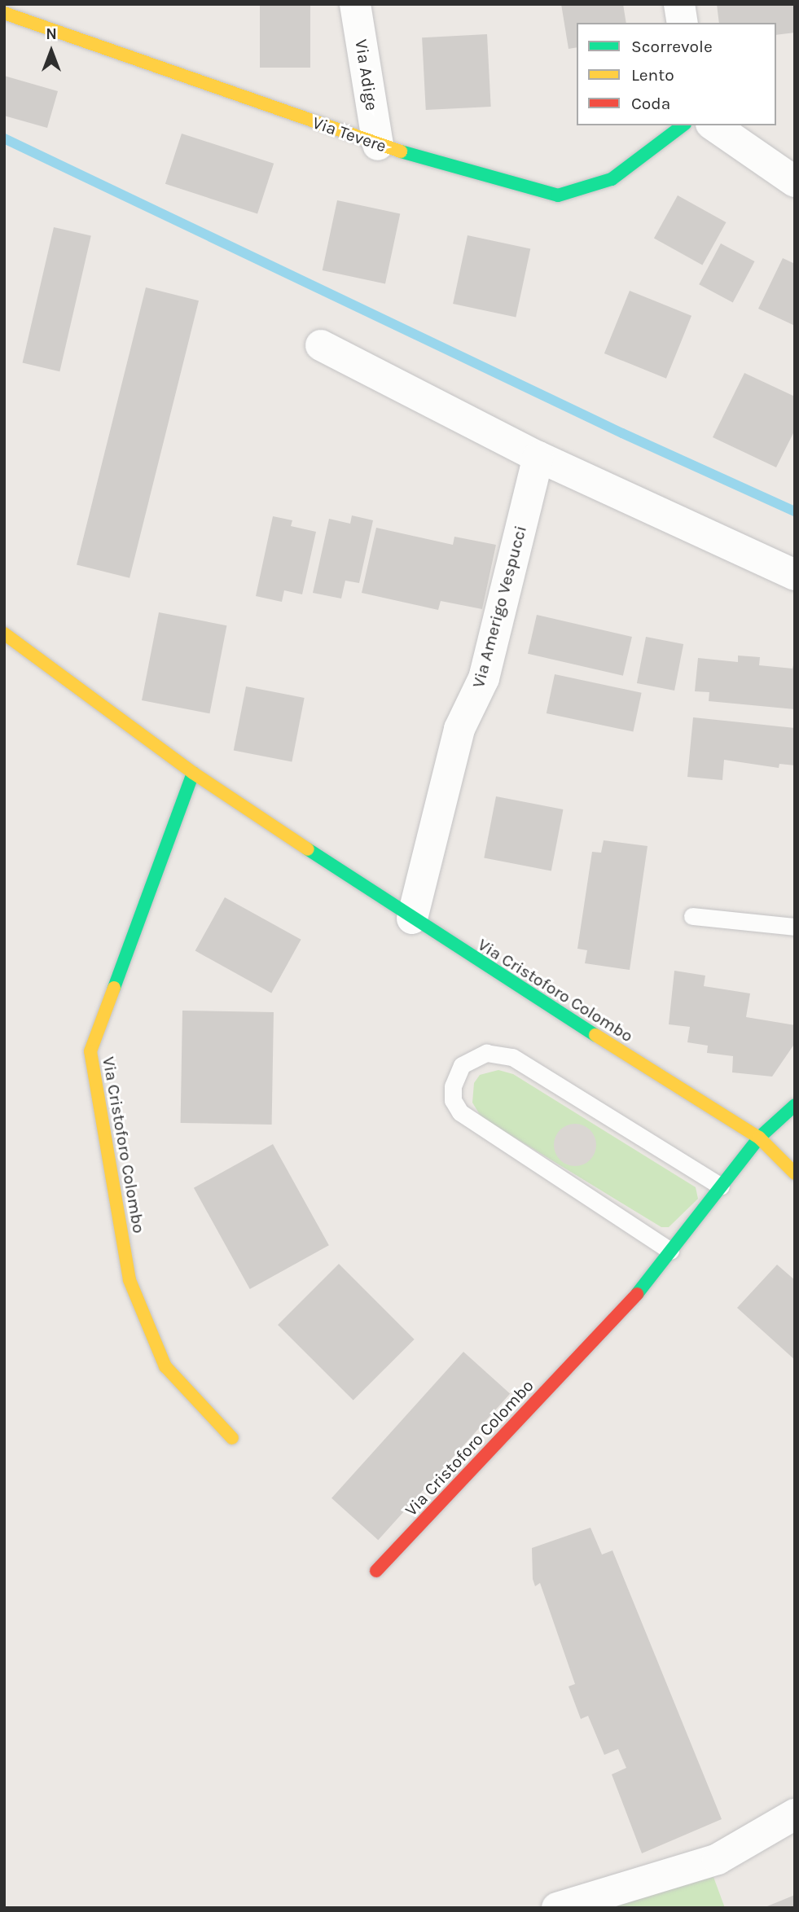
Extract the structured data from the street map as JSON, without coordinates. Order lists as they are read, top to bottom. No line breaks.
{"streets":{"street":["Via Adige","Via Tevere","Via Amerigo Vespucci","Via Cristoforo Colombo"]},"crossings":[["Via Adige","Via Tevere"],["Via Amerigo Vespucci","Via Cristoforo Colombo"]],"legend":["Scorrevole","Lento","Coda"],"north":"top"}
